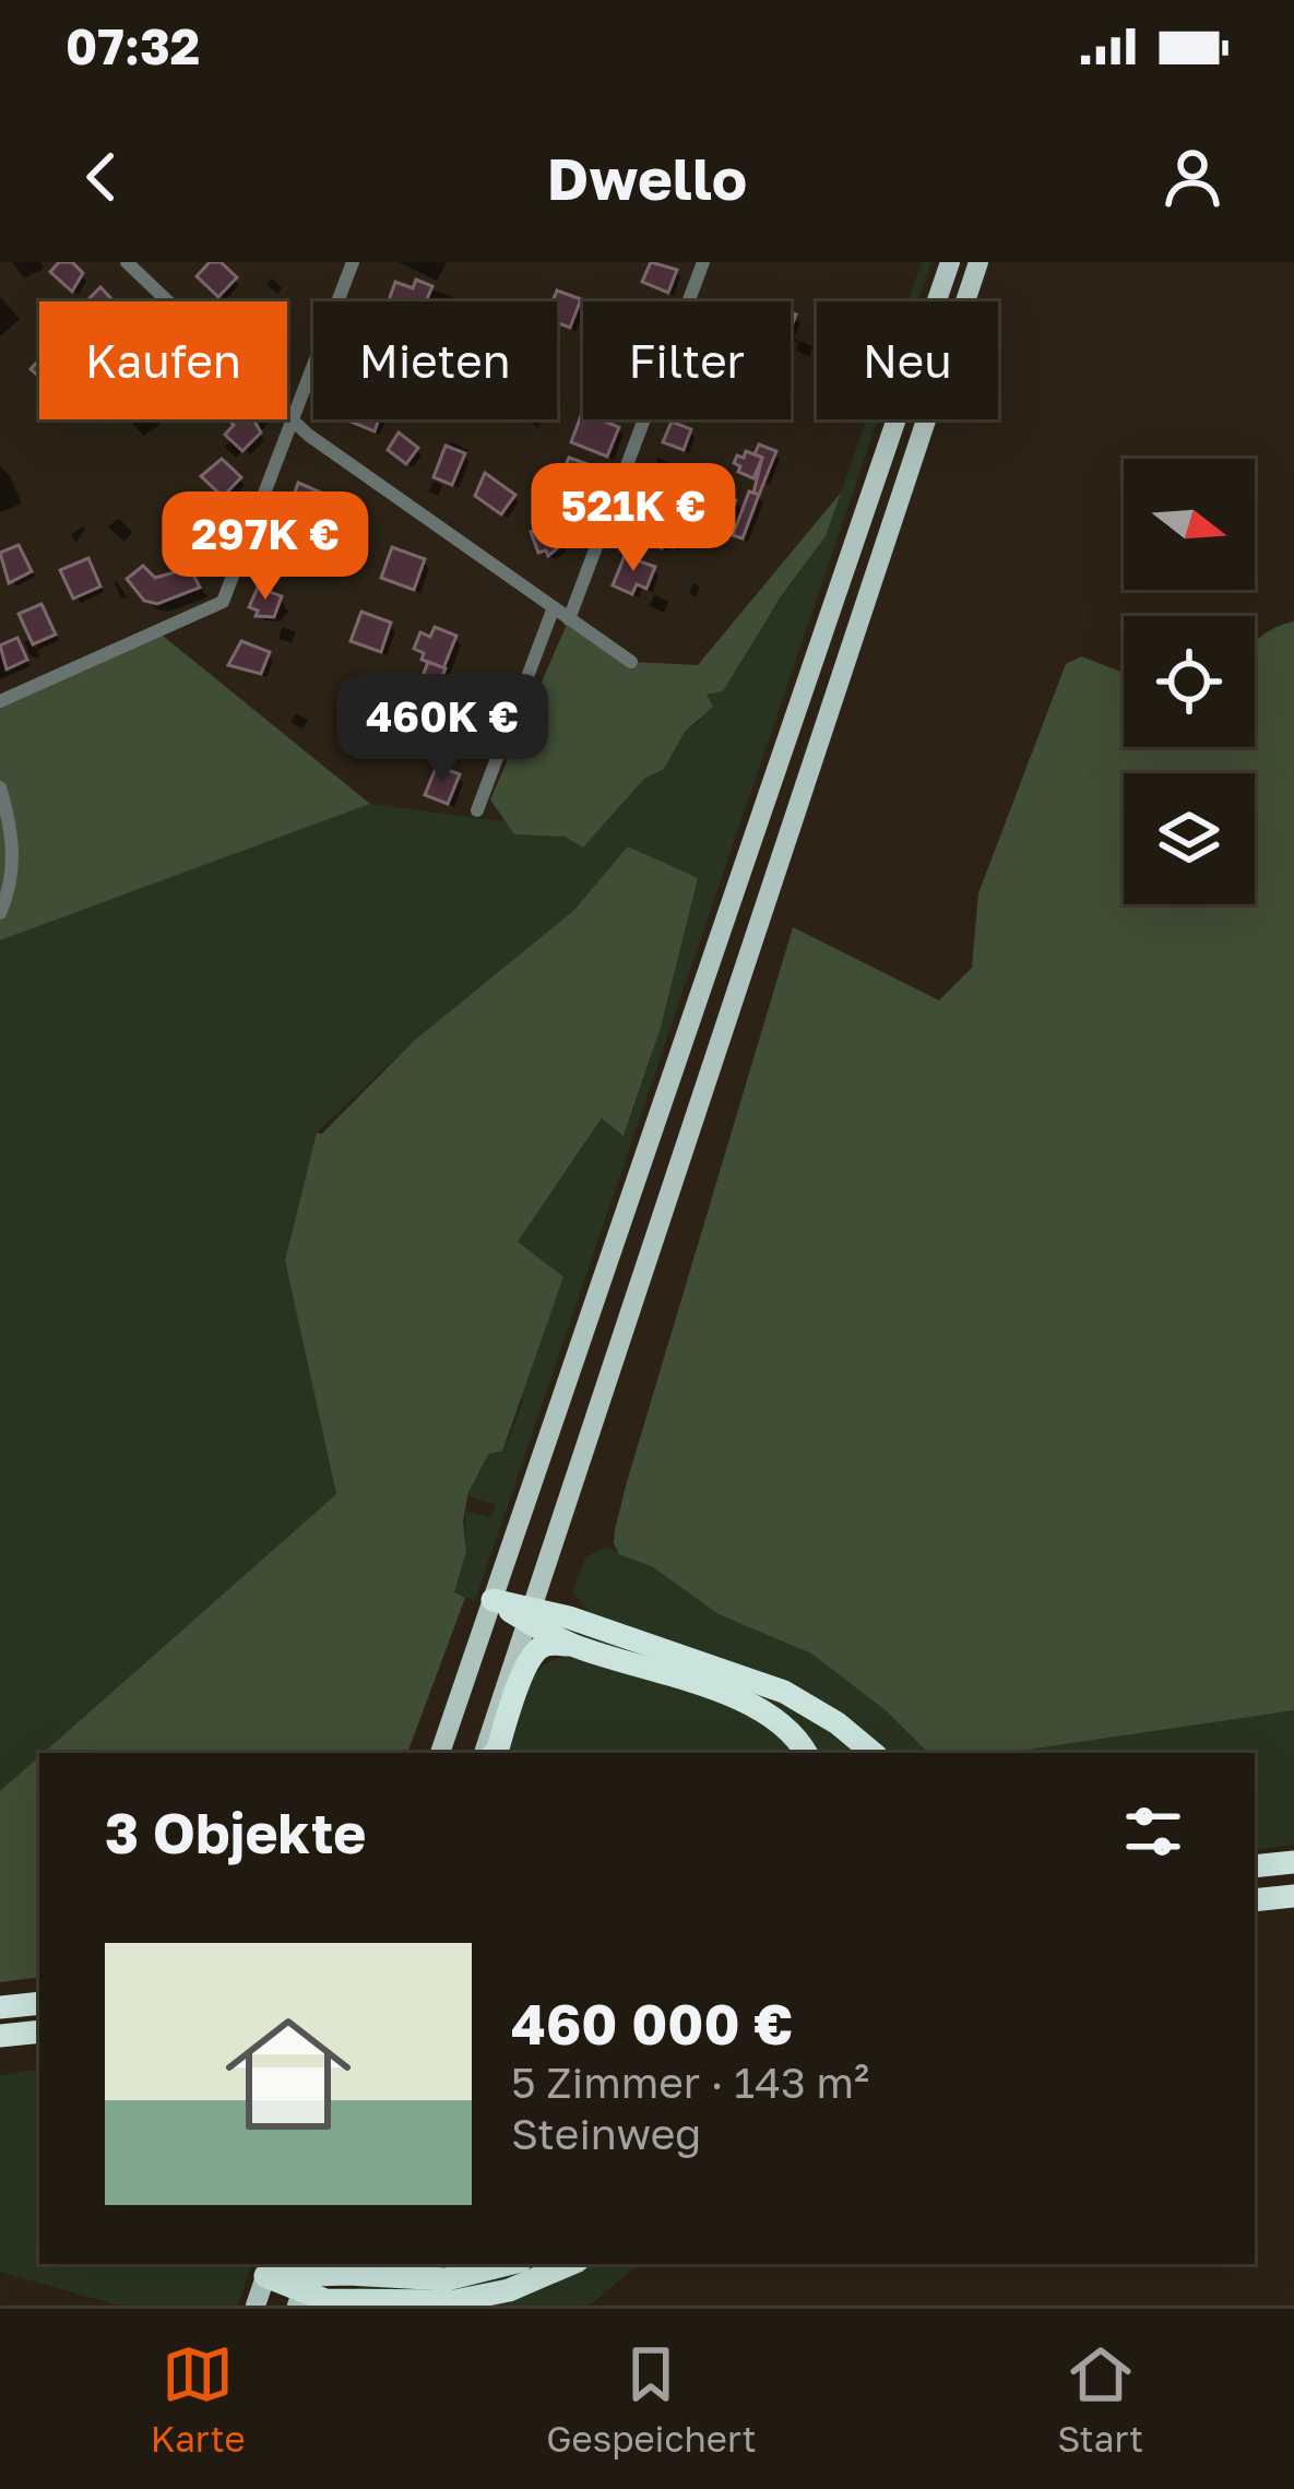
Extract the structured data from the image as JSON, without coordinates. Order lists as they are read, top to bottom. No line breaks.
{"north":"right","page":{"status":"07:32","header":"Dwello","chip":["Kaufen","Mieten","Filter","Neu"],"price":["521K €","297K €","460K €"],"heading":"3 Objekte","list":[{"name":"460 000 €","note":"5 Zimmer · 143 m² · Steinweg"}],"tabs":["Karte","Gespeichert","Start"]}}
